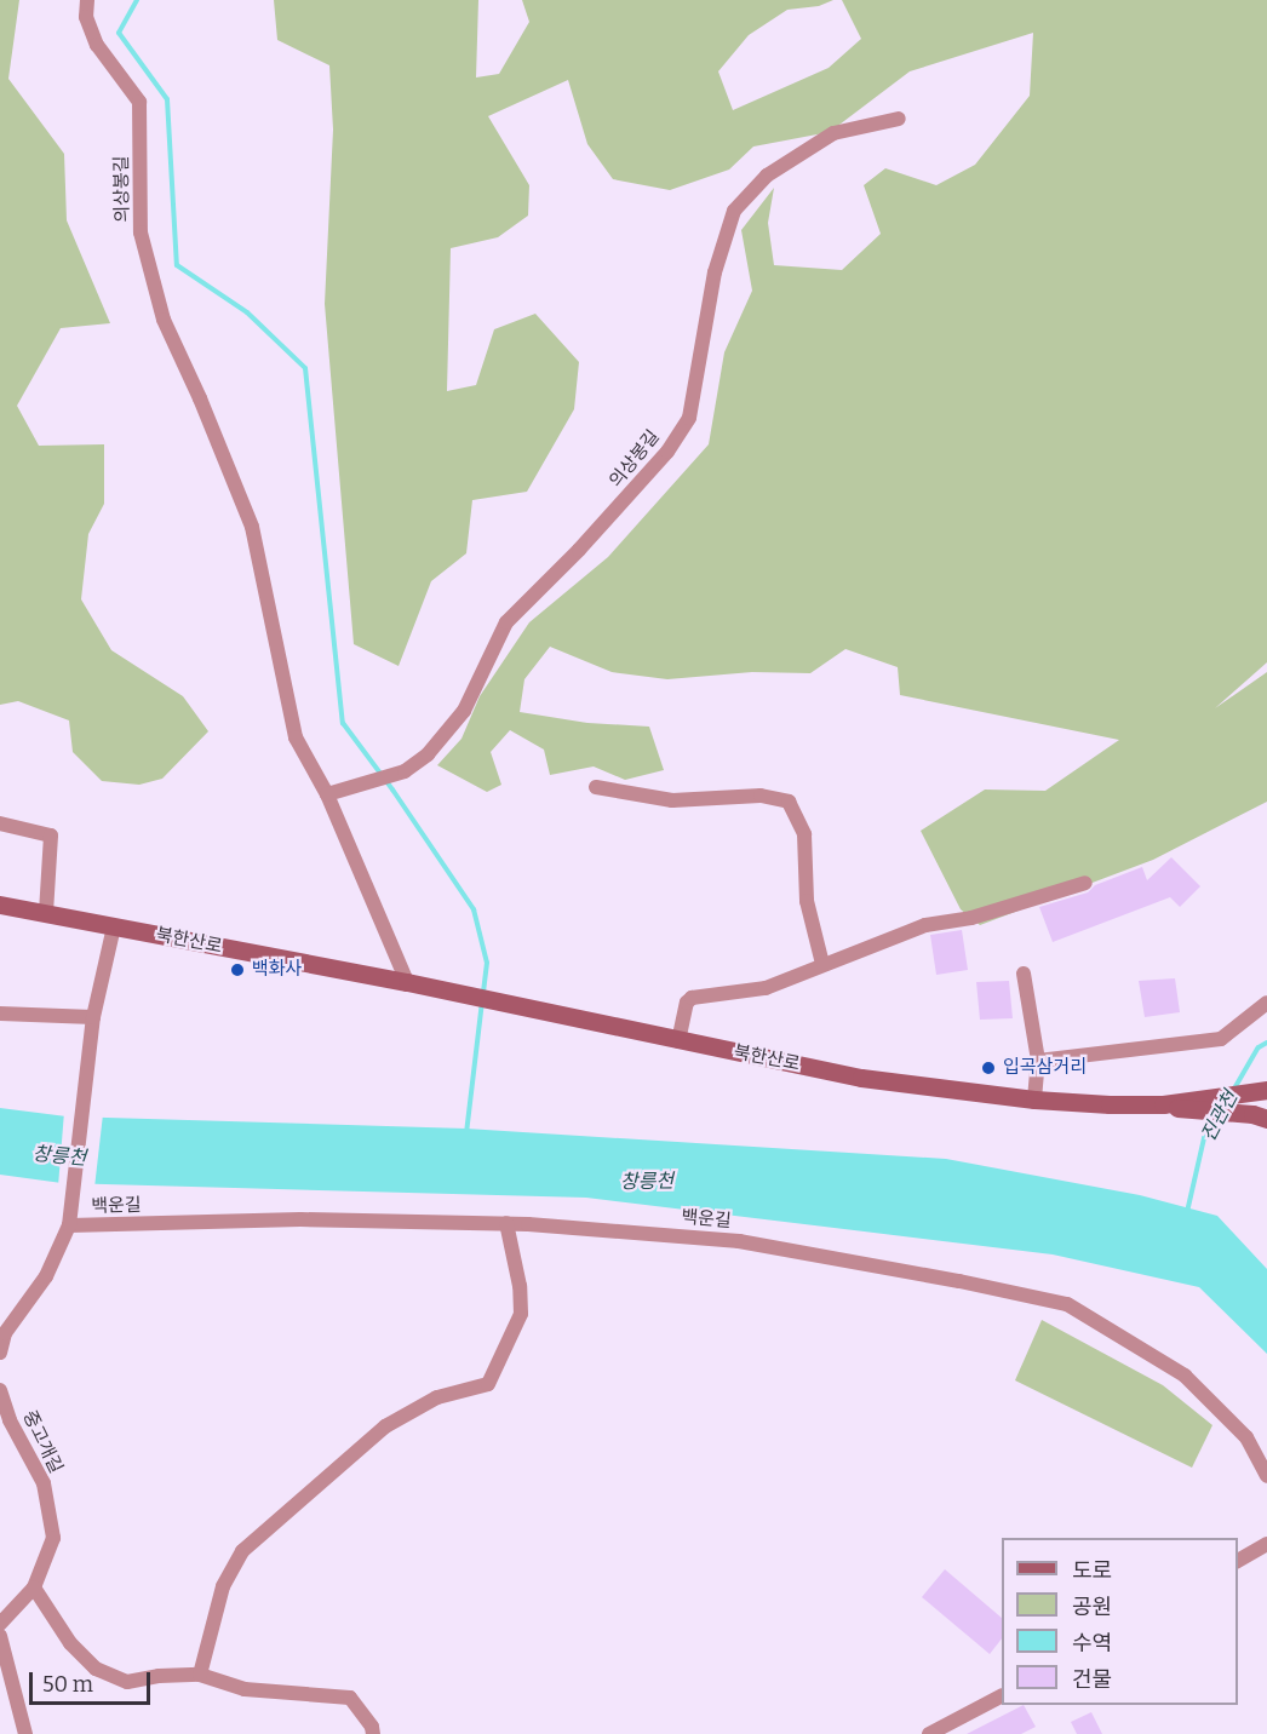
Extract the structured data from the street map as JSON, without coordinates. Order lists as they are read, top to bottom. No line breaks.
{"streets":{"main road":["북한산로"],"street":["의상봉길","백운길","중고개길"]},"crossings":[["의상봉길","북한산로"]],"water":["진관천","창릉천"],"places":["백화사","입곡삼거리"],"legend":["도로","공원","수역","건물"],"scale_bar":"50 m"}
